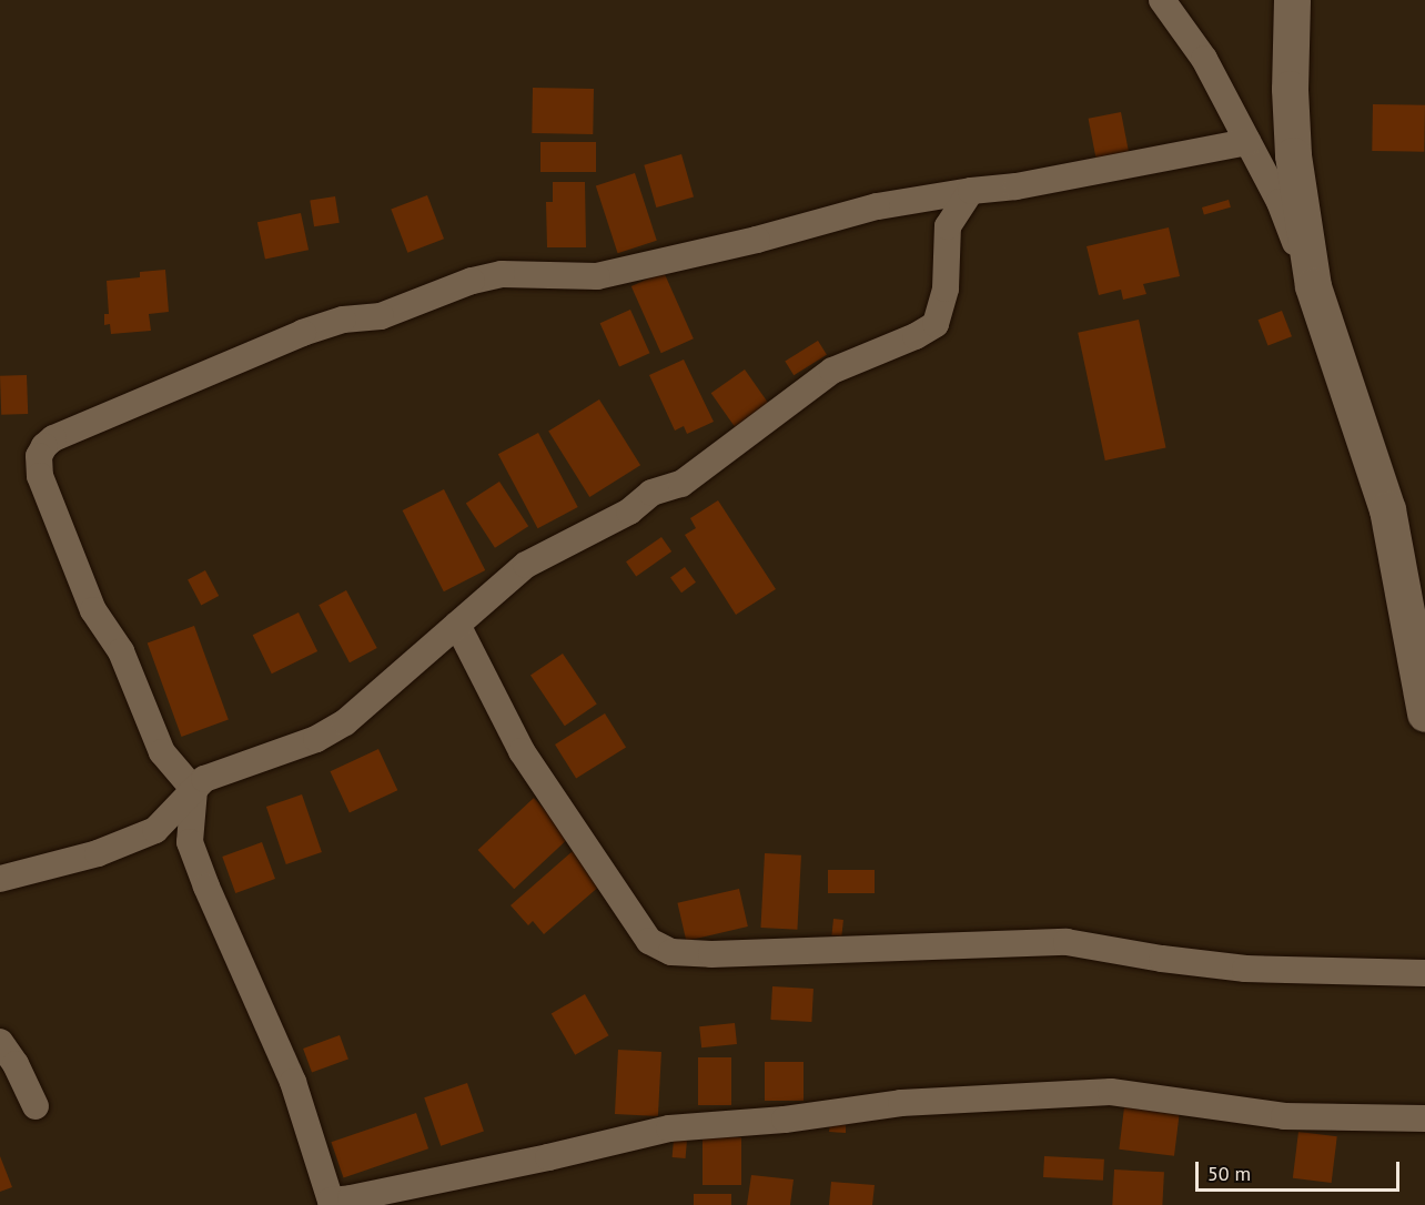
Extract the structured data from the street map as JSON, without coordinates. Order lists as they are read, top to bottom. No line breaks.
{"scale_bar":"50 m"}
